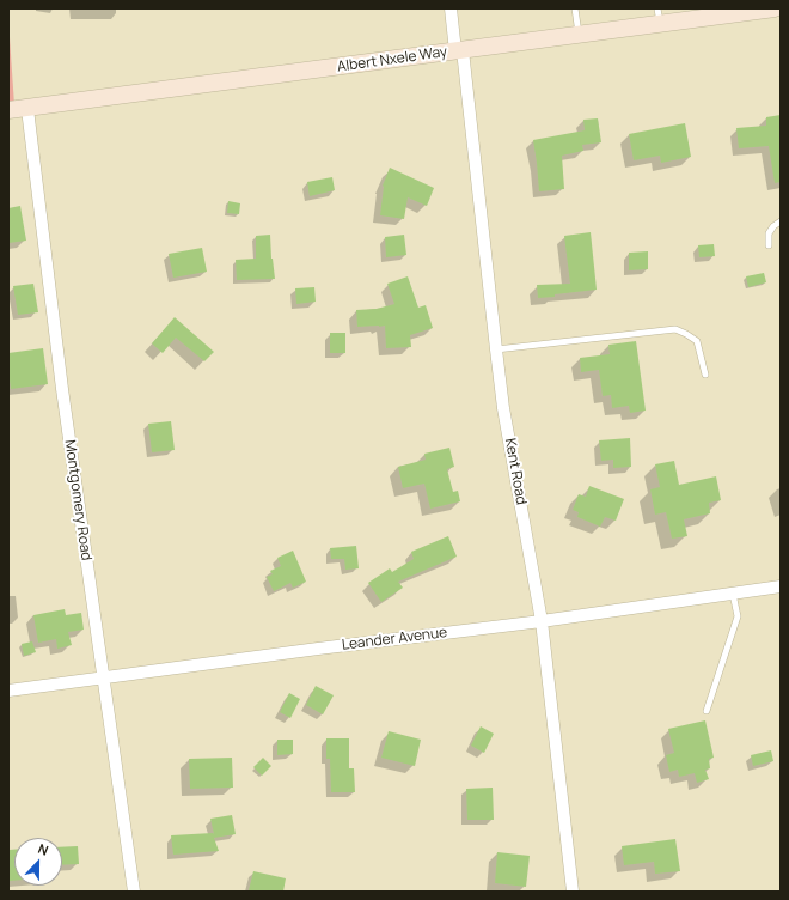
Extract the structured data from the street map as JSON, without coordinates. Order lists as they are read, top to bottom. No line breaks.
{"streets":{"main road":["Albert Nxele Way"],"street":["Kent Road","Montgomery Road","Leander Avenue"]},"crossings":[["Albert Nxele Way","Kent Road"],["Albert Nxele Way","Montgomery Road"],["Kent Road","Leander Avenue"],["Montgomery Road","Leander Avenue"]],"north":"top"}
